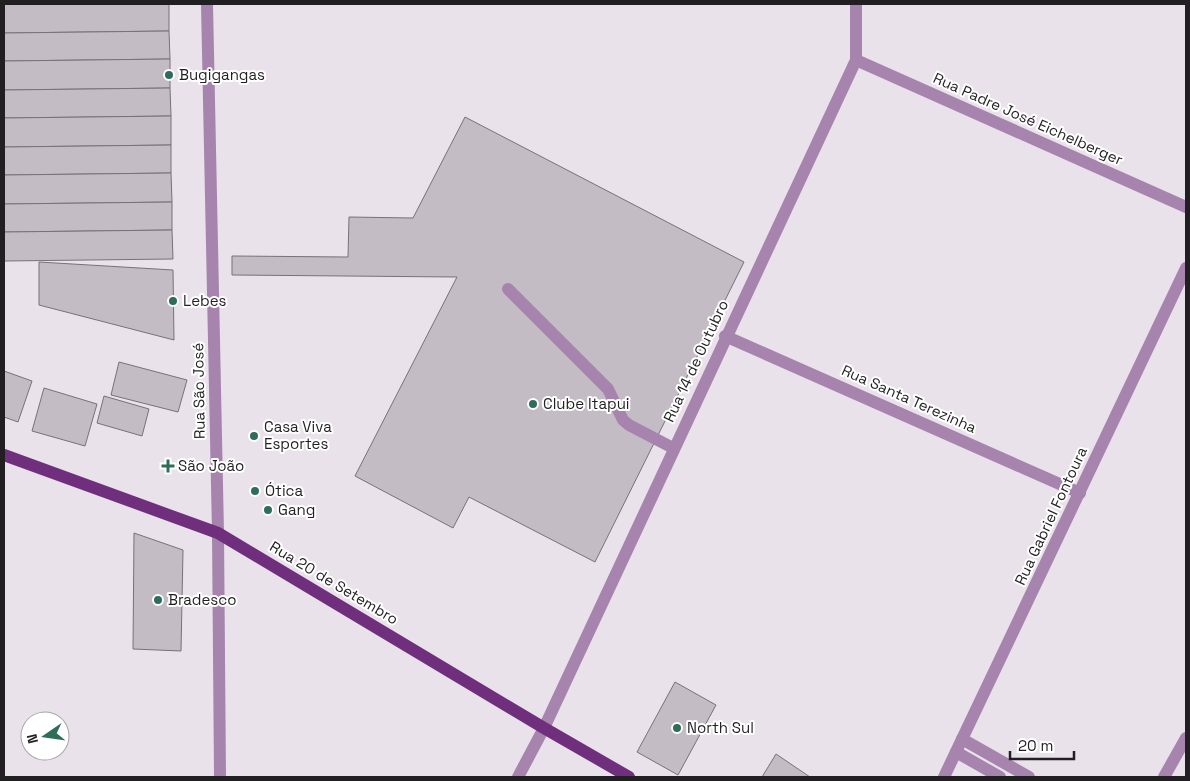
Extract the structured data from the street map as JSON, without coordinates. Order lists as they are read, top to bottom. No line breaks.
{"streets":{"main road":["Rua 20 de Setembro"],"street":["Rua Padre José Eichelberger","Rua 14 de Outubro","Rua São José","Rua Santa Terezinha","Rua Gabriel Fontoura"]},"crossings":[["Rua Padre José Eichelberger","Rua 14 de Outubro"],["Rua 14 de Outubro","Rua Santa Terezinha"],["Rua 14 de Outubro","Rua 20 de Setembro"],["Rua São José","Rua 20 de Setembro"],["Rua Santa Terezinha","Rua Gabriel Fontoura"]],"places":{"other":["Bugigangas","Lebes","Clube Itapui","Casa Viva Esportes","Ótica","Gang","Bradesco","North Sul"],"health":["São João"]},"scale_bar":"20 m","north":"left"}
